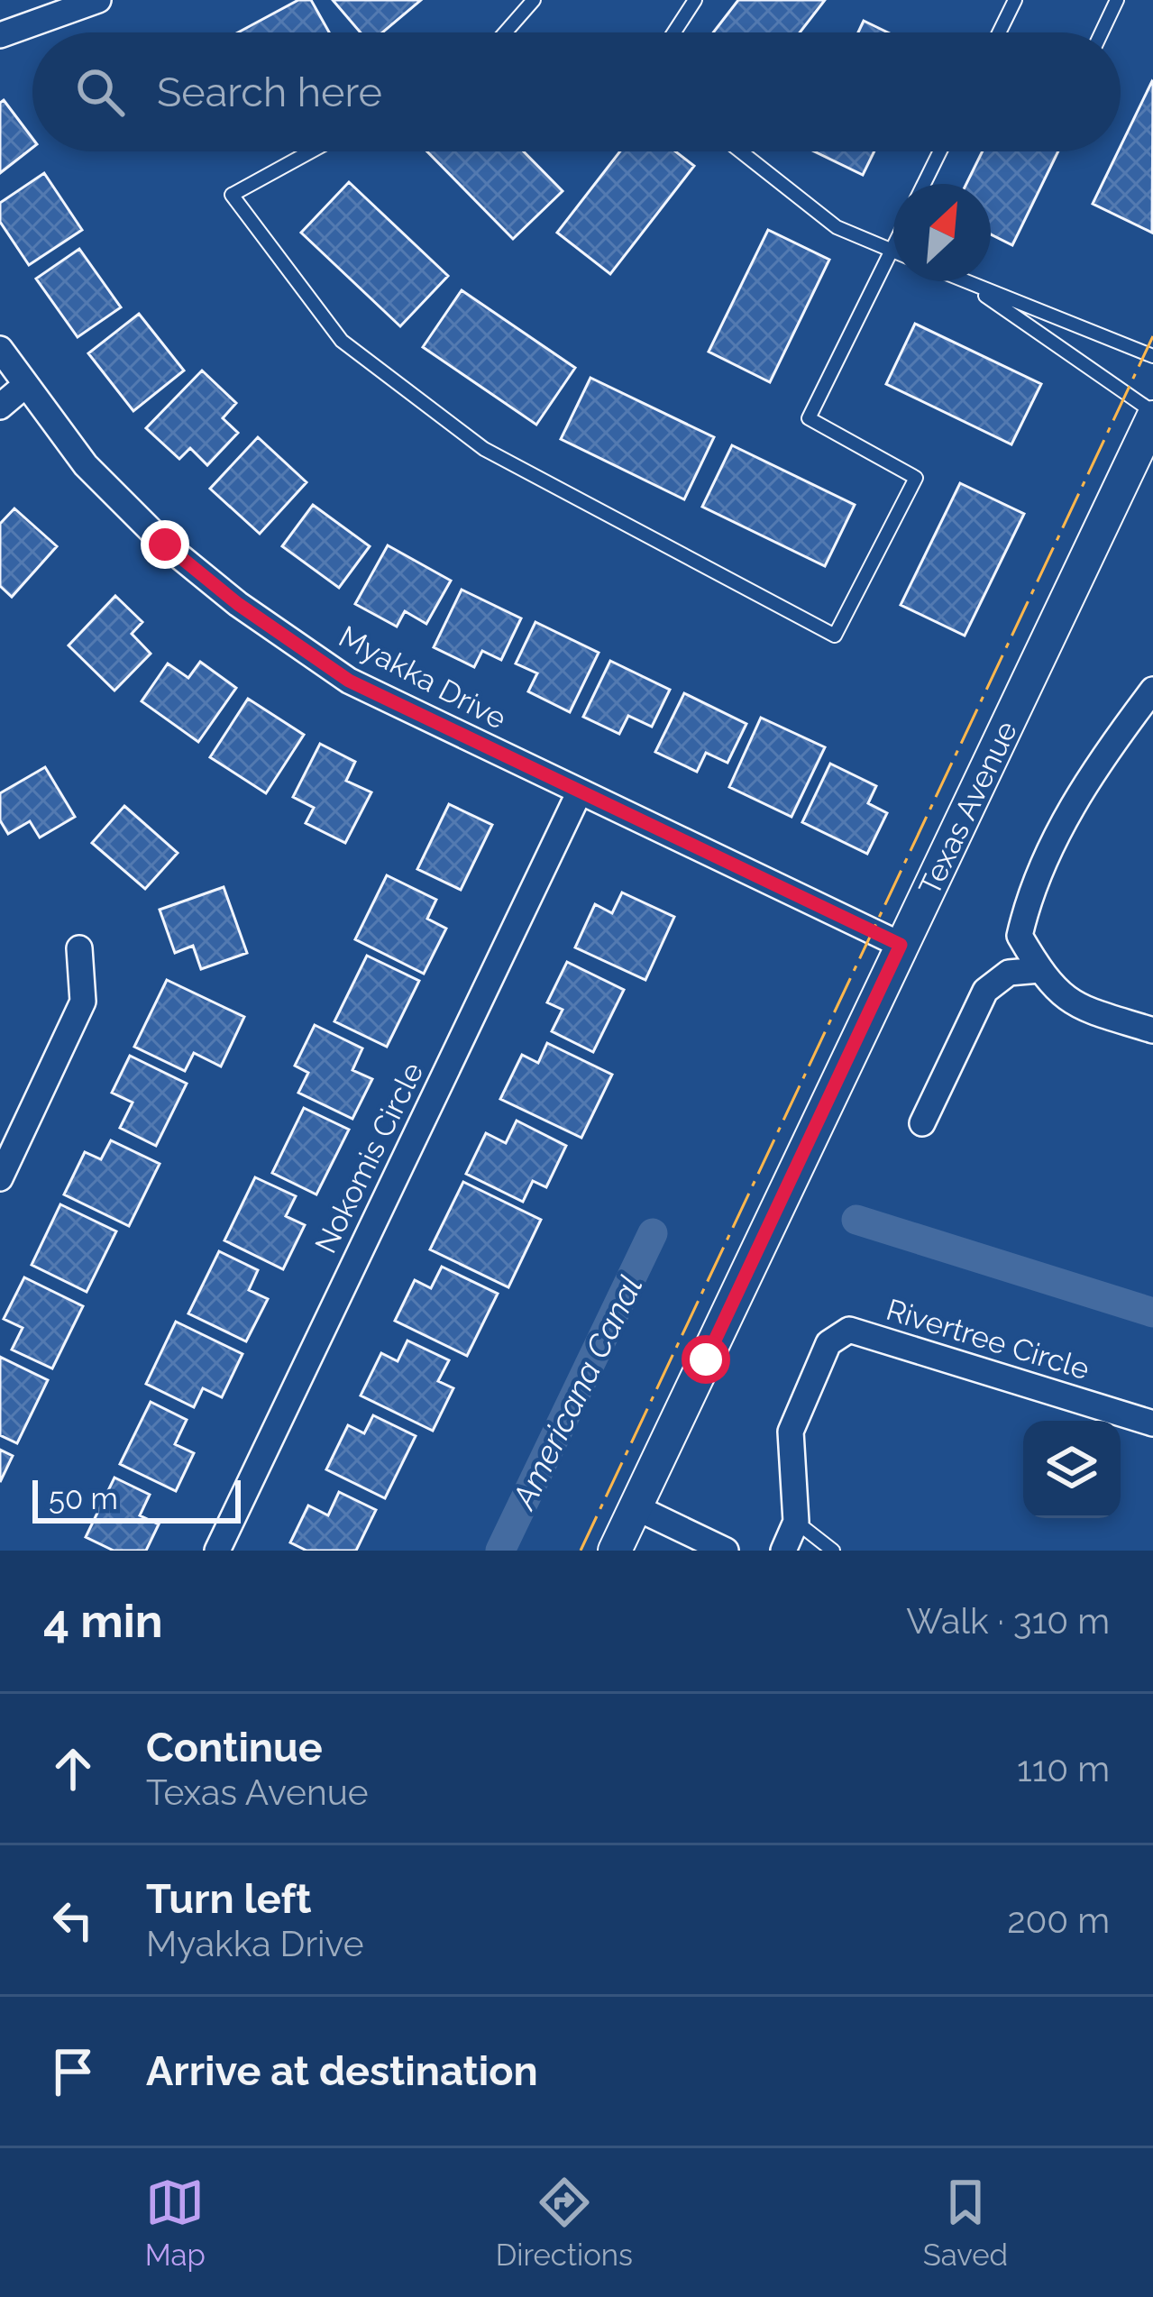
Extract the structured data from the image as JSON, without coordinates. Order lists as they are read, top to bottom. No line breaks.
{"streets":{"street":["Myakka Drive","Texas Avenue","Nokomis Circle","Rivertree Circle"]},"crossings":[["Myakka Drive","Texas Avenue"],["Myakka Drive","Nokomis Circle"]],"water":["Americana Canal"],"scale_bar":"50 m","north":"top right","page":{"search":"Search here","scale":"50 m","heading":["4 min","Walk · 310 m"],"list":[["Continue","Texas Avenue","110 m"],["Turn left","Myakka Drive","200 m"],"Arrive at destination"],"nav":["Map","Directions","Saved"]}}
